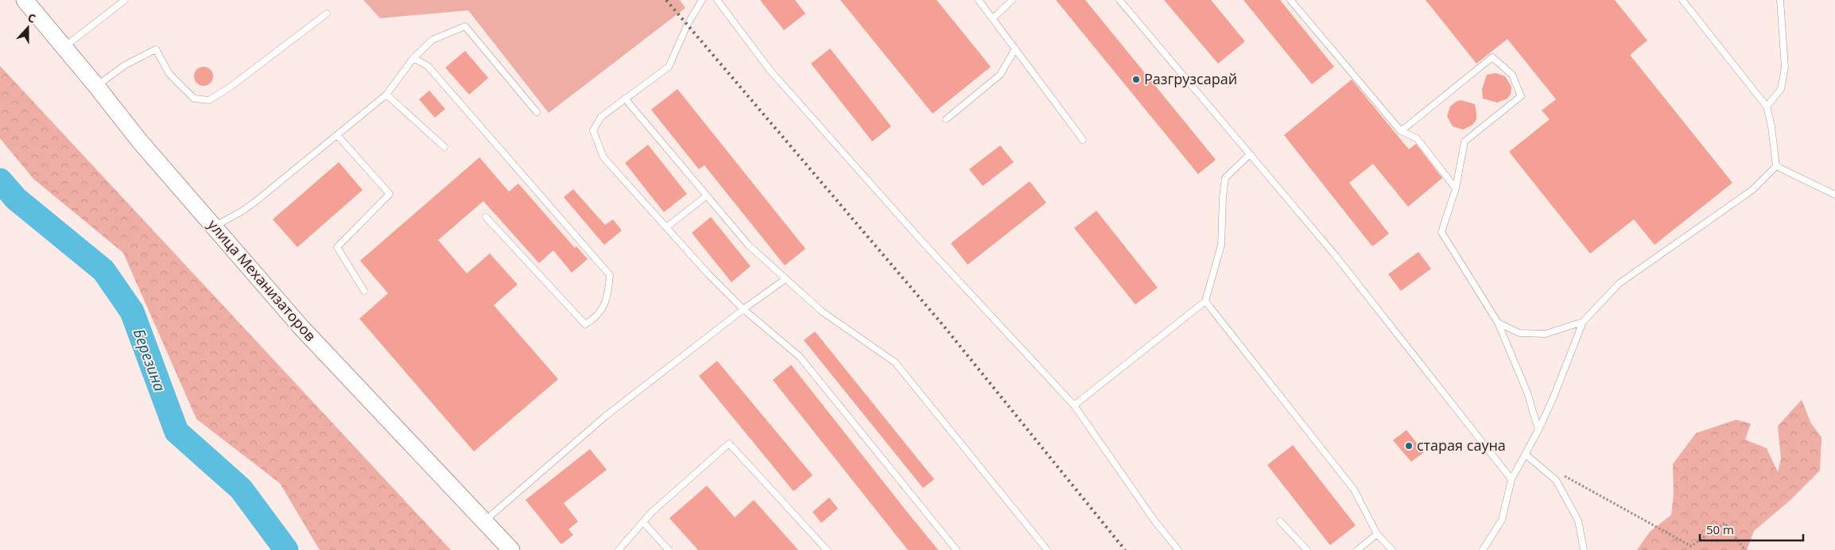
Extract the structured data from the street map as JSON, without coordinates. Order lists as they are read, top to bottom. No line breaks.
{"streets":{"street":["улица Механизаторов"]},"water":["Березина"],"places":["Разгрузсарай","старая сауна"],"scale_bar":"50 m","north":"top"}
